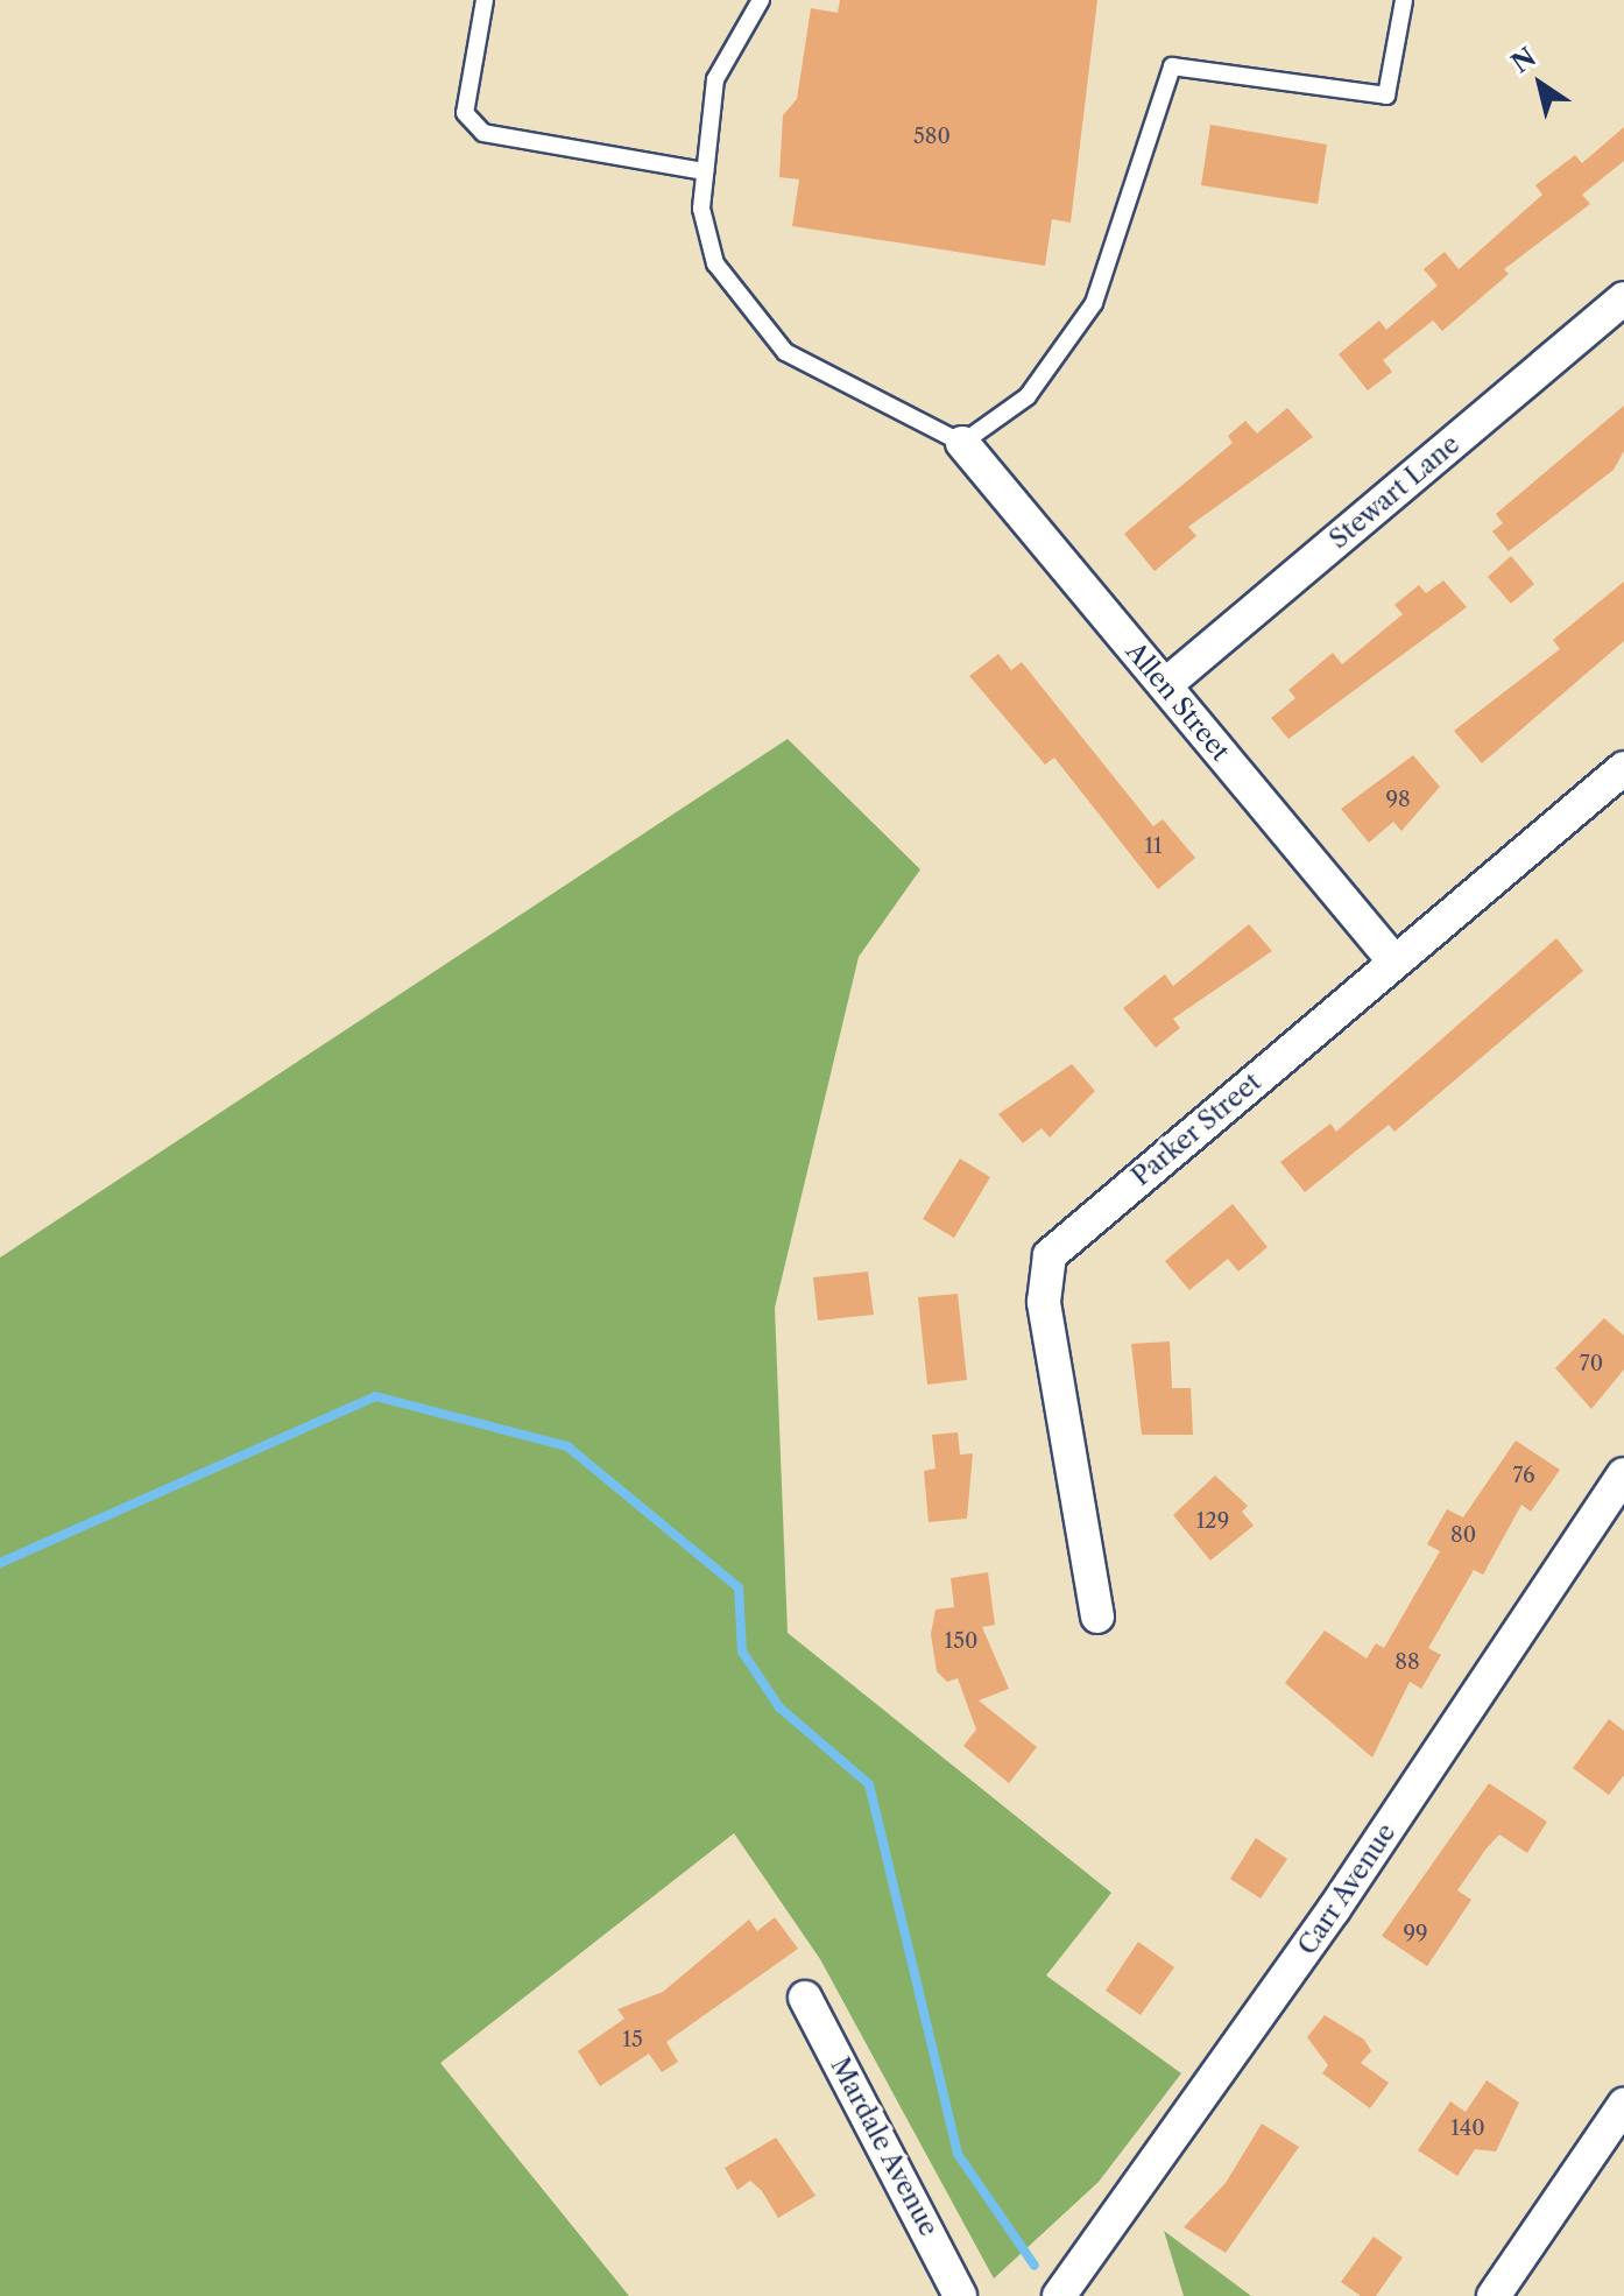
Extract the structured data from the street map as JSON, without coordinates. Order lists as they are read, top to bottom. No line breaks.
{"streets":{"street":["Stewart Lane","Allen Street","Parker Street","Carr Avenue","Mardale Avenue"]},"crossings":[["Stewart Lane","Allen Street"],["Allen Street","Parker Street"]],"house_numbers":["580","98","11","70","76","129","80","150","88","99","15","140"],"north":"top left"}
